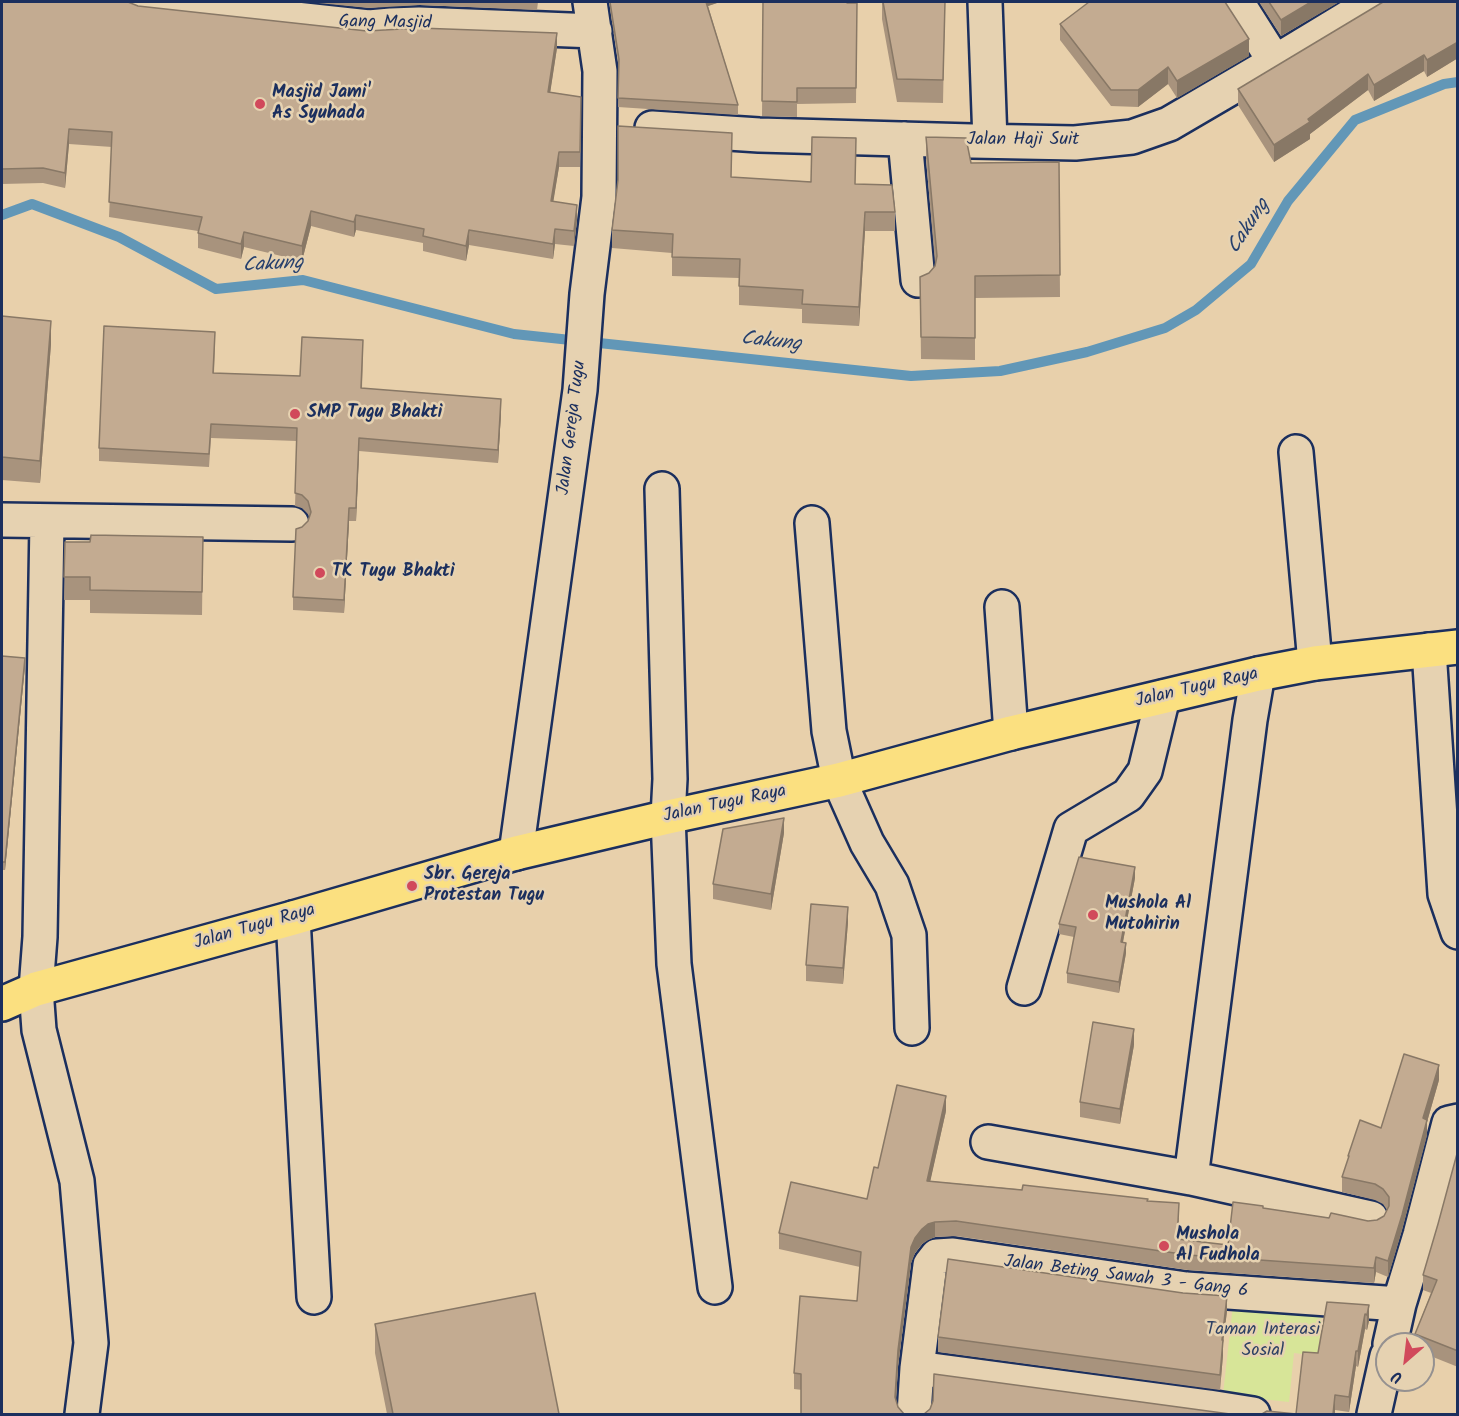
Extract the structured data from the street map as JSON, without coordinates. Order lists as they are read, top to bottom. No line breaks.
{"streets":{"main road":["Jalan Tugu Raya"],"street":["Gang Masjid","Jalan Haji Suit","Jalan Gereja Tugu","Jalan Beting Sawah 3 - Gang 6"]},"crossings":[["Gang Masjid","Jalan Gereja Tugu"],["Jalan Haji Suit","Jalan Gereja Tugu"],["Jalan Gereja Tugu","Jalan Tugu Raya"]],"water":["Cakung"],"parks":["Taman Interasi Sosial"],"places":["Masjid Jami' As Syuhada","SMP Tugu Bhakti","TK Tugu Bhakti","Sbr. Gereja Protestan Tugu","Mushola Al Mutohirin","Mushola Al Fudhola"],"north":"bottom left"}
